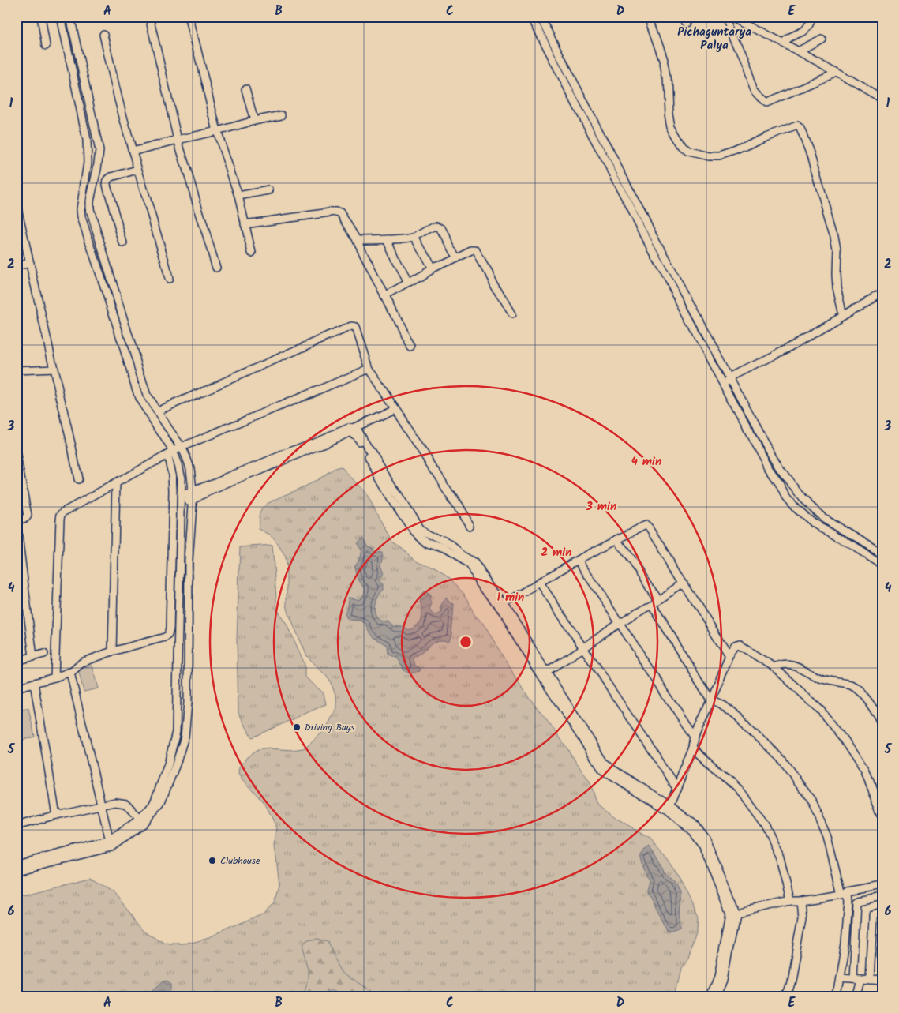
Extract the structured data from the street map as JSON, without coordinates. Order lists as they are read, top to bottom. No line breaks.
{"districts":["Pichaguntarya Palya"],"places":["Driving Bays","Clubhouse"],"grid":{"columns":["A","B","C","D","E"],"rows":["1","2","3","4","5","6"]},"rings":["4 min","3 min","2 min","1 min"]}
